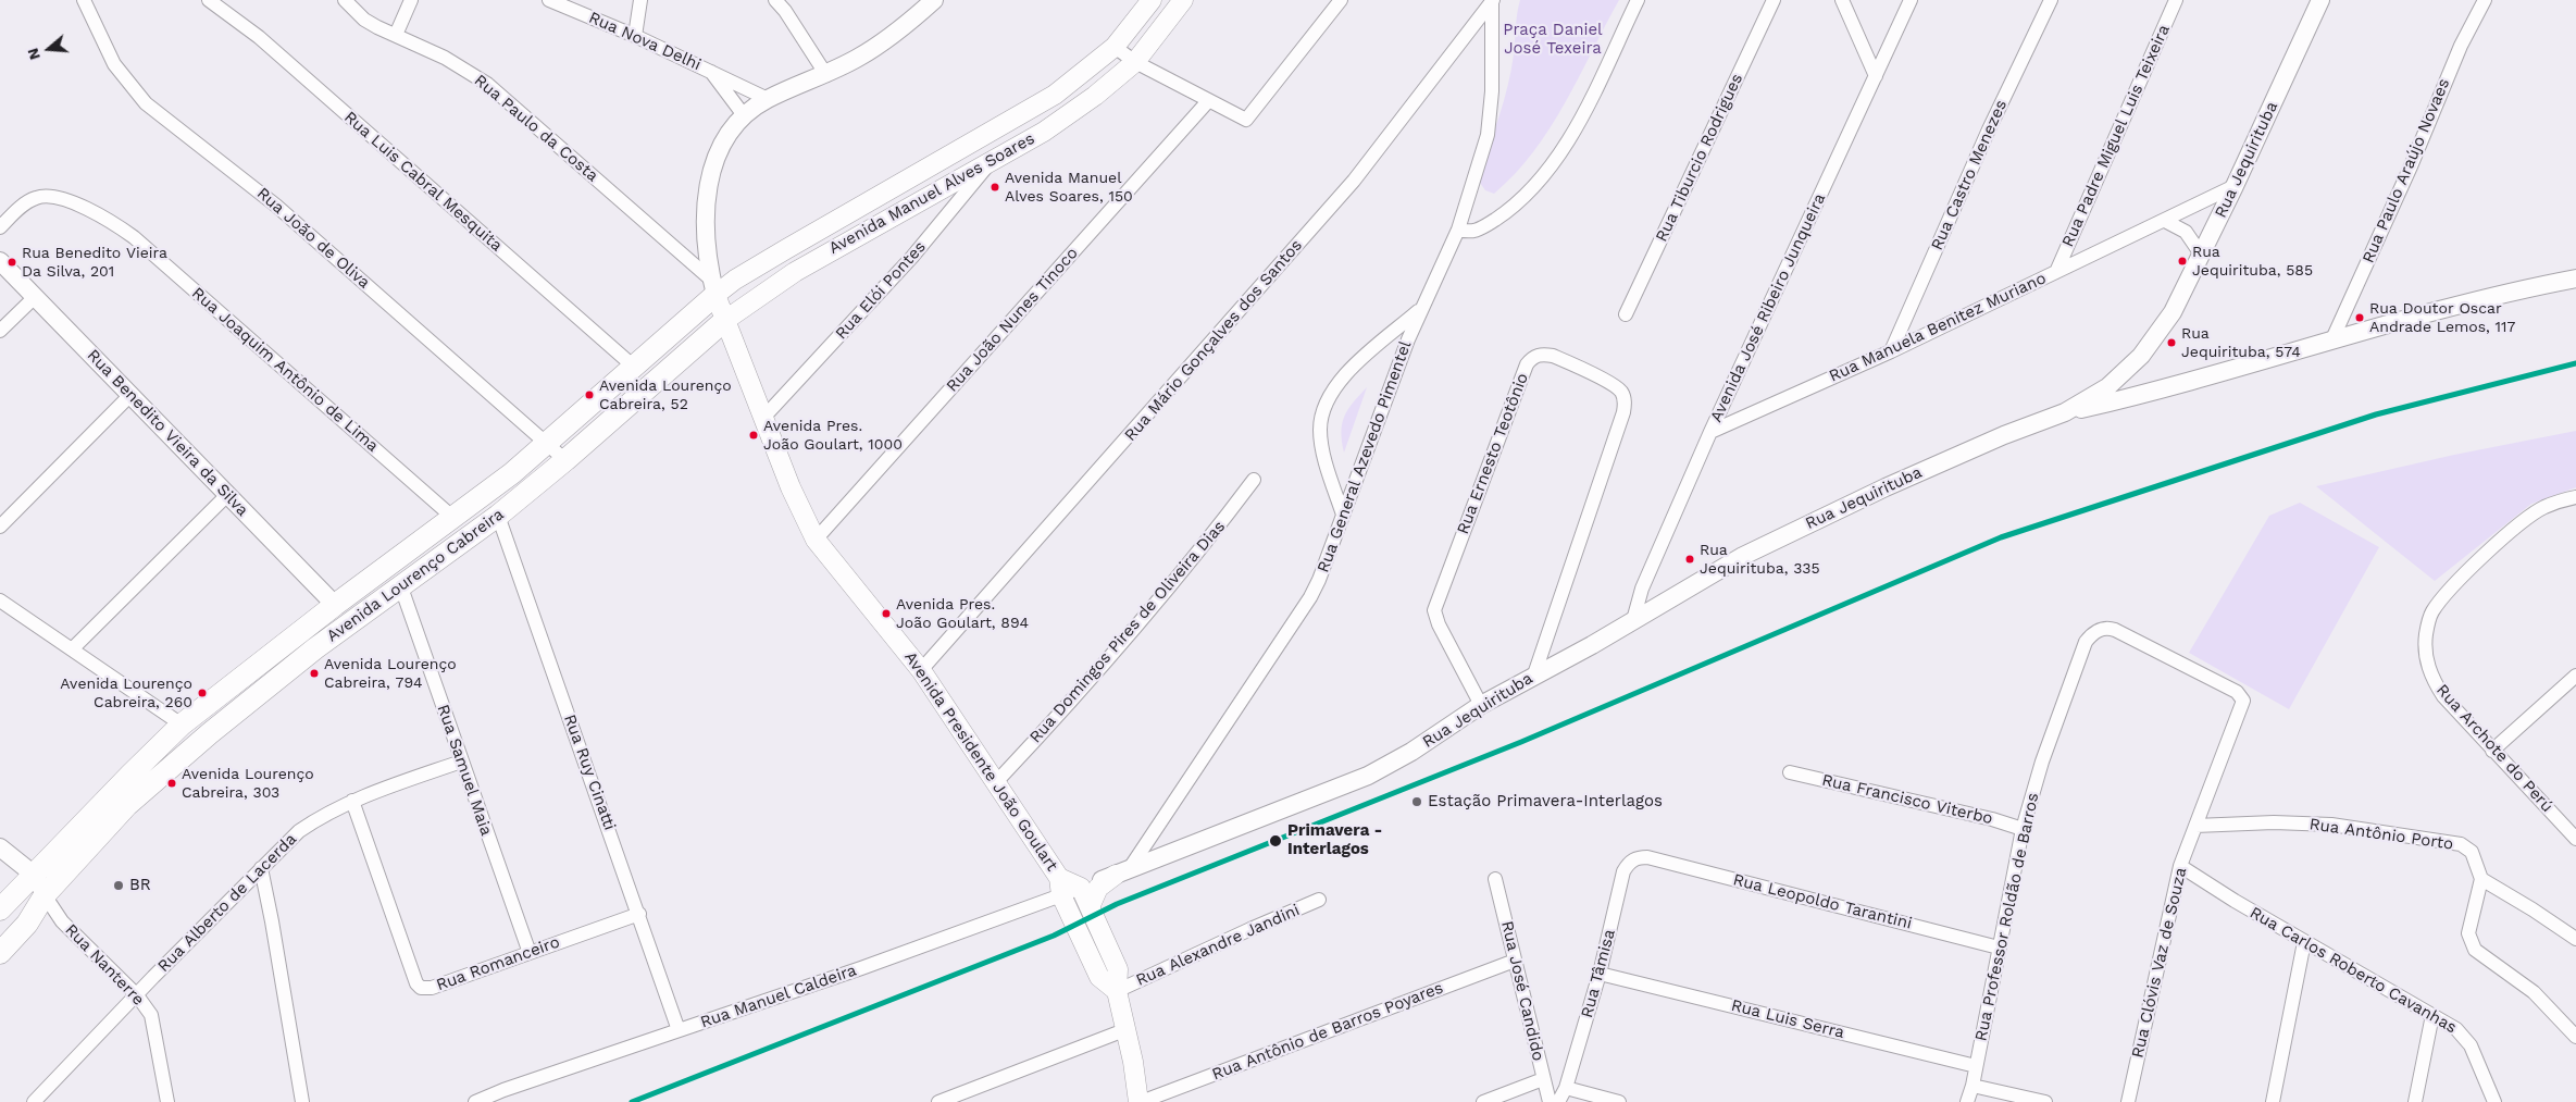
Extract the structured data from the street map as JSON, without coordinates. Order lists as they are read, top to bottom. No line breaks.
{"streets":{"main road":["Avenida Manuel Alves Soares","Avenida Lourenço Cabreira","Avenida Presidente João Goulart"],"street":["Rua Nova Delhi","Rua Paulo da Costa","Rua Padre Miguel Luis Teixeira","Rua Tiburcio Rodrigues","Rua Jequirituba","Rua Paulo Araújo Novaes","Rua Castro Menezes","Rua Luis Cabral Mesquita","Rua João de Oliva","Rua Elói Pontes","Avenida José Ribeiro Junqueira","Rua João Nunes Tinoco","Rua Manuela Benitez Muriano","Rua Mário Gonçalves dos Santos","Rua Joaquim Antônio de Lima","Rua Benedito Vieira da Silva","Rua Ernesto Teotônio","Rua General Azevedo Pimentel","Rua Domingos Pires de Oliveira Dias","Rua Archote do Perú","Rua Samuel Maia","Rua Ruy Cinatti","Rua Francisco Viterbo","Rua Antônio Porto","Rua Leopoldo Tarantini","Rua Alberto de Lacerda","Rua Professor Roldão de Barros","Rua Alexandre Jandini","Rua Clóvis Vaz de Souza","Rua Romanceiro","Rua Nanterre","Rua Carlos Roberto Cavanhas","Rua Tâmisa","Rua José Candido","Rua Manuel Caldeira","Rua Luis Serra","Rua Antônio de Barros Poyares"]},"crossings":[["Rua Nova Delhi","Avenida Presidente João Goulart"],["Rua Paulo da Costa","Avenida Manuel Alves Soares"],["Rua Paulo da Costa","Avenida Lourenço Cabreira"],["Rua Paulo da Costa","Avenida Presidente João Goulart"],["Rua Padre Miguel Luis Teixeira","Rua Manuela Benitez Muriano"],["Rua Jequirituba","Avenida José Ribeiro Junqueira"],["Rua Jequirituba","Rua Manuela Benitez Muriano"],["Rua Jequirituba","Rua Ernesto Teotônio"],["Rua Jequirituba","Rua General Azevedo Pimentel"],["Rua Jequirituba","Avenida Presidente João Goulart"],["Rua Castro Menezes","Rua Manuela Benitez Muriano"],["Rua Luis Cabral Mesquita","Avenida Lourenço Cabreira"],["Avenida Manuel Alves Soares","Rua Elói Pontes"],["Avenida Manuel Alves Soares","Avenida Lourenço Cabreira"],["Avenida Manuel Alves Soares","Avenida Presidente João Goulart"],["Rua João de Oliva","Avenida Lourenço Cabreira"],["Rua Elói Pontes","Avenida Presidente João Goulart"],["Avenida José Ribeiro Junqueira","Rua Manuela Benitez Muriano"],["Rua João Nunes Tinoco","Avenida Presidente João Goulart"],["Rua Mário Gonçalves dos Santos","Rua General Azevedo Pimentel"],["Rua Mário Gonçalves dos Santos","Avenida Presidente João Goulart"],["Rua Joaquim Antônio de Lima","Avenida Lourenço Cabreira"],["Rua Benedito Vieira da Silva","Avenida Lourenço Cabreira"],["Avenida Lourenço Cabreira","Avenida Presidente João Goulart"],["Avenida Lourenço Cabreira","Rua Samuel Maia"],["Avenida Lourenço Cabreira","Rua Ruy Cinatti"],["Avenida Lourenço Cabreira","Rua Nanterre"],["Rua Domingos Pires de Oliveira Dias","Avenida Presidente João Goulart"],["Avenida Presidente João Goulart","Rua Alexandre Jandini"],["Avenida Presidente João Goulart","Rua Manuel Caldeira"],["Rua Samuel Maia","Rua Alberto de Lacerda"],["Rua Samuel Maia","Rua Romanceiro"],["Rua Ruy Cinatti","Rua Romanceiro"],["Rua Ruy Cinatti","Rua Manuel Caldeira"],["Rua Francisco Viterbo","Rua Professor Roldão de Barros"],["Rua Antônio Porto","Rua Clóvis Vaz de Souza"],["Rua Leopoldo Tarantini","Rua Professor Roldão de Barros"],["Rua Leopoldo Tarantini","Rua Tâmisa"],["Rua Alberto de Lacerda","Rua Romanceiro"],["Rua Alberto de Lacerda","Rua Nanterre"],["Rua Professor Roldão de Barros","Rua Clóvis Vaz de Souza"],["Rua Professor Roldão de Barros","Rua Luis Serra"],["Rua Clóvis Vaz de Souza","Rua Carlos Roberto Cavanhas"],["Rua Tâmisa","Rua Luis Serra"],["Rua José Candido","Rua Antônio de Barros Poyares"]],"parks":["Praça Daniel José Texeira"],"places":["Avenida Manuel Alves Soares, 150","Rua Jequirituba, 585","Rua Benedito Vieira Da Silva, 201","Rua Doutor Oscar Andrade Lemos, 117","Rua Jequirituba, 574","Avenida Lourenço Cabreira, 52","Avenida Pres. João Goulart, 1000","Rua Jequirituba, 335","Avenida Pres. João Goulart, 894","Avenida Lourenço Cabreira, 794","Avenida Lourenço Cabreira, 260","Avenida Lourenço Cabreira, 303","Estação Primavera-Interlagos","Primavera - Interlagos","BR"],"north":"left"}
